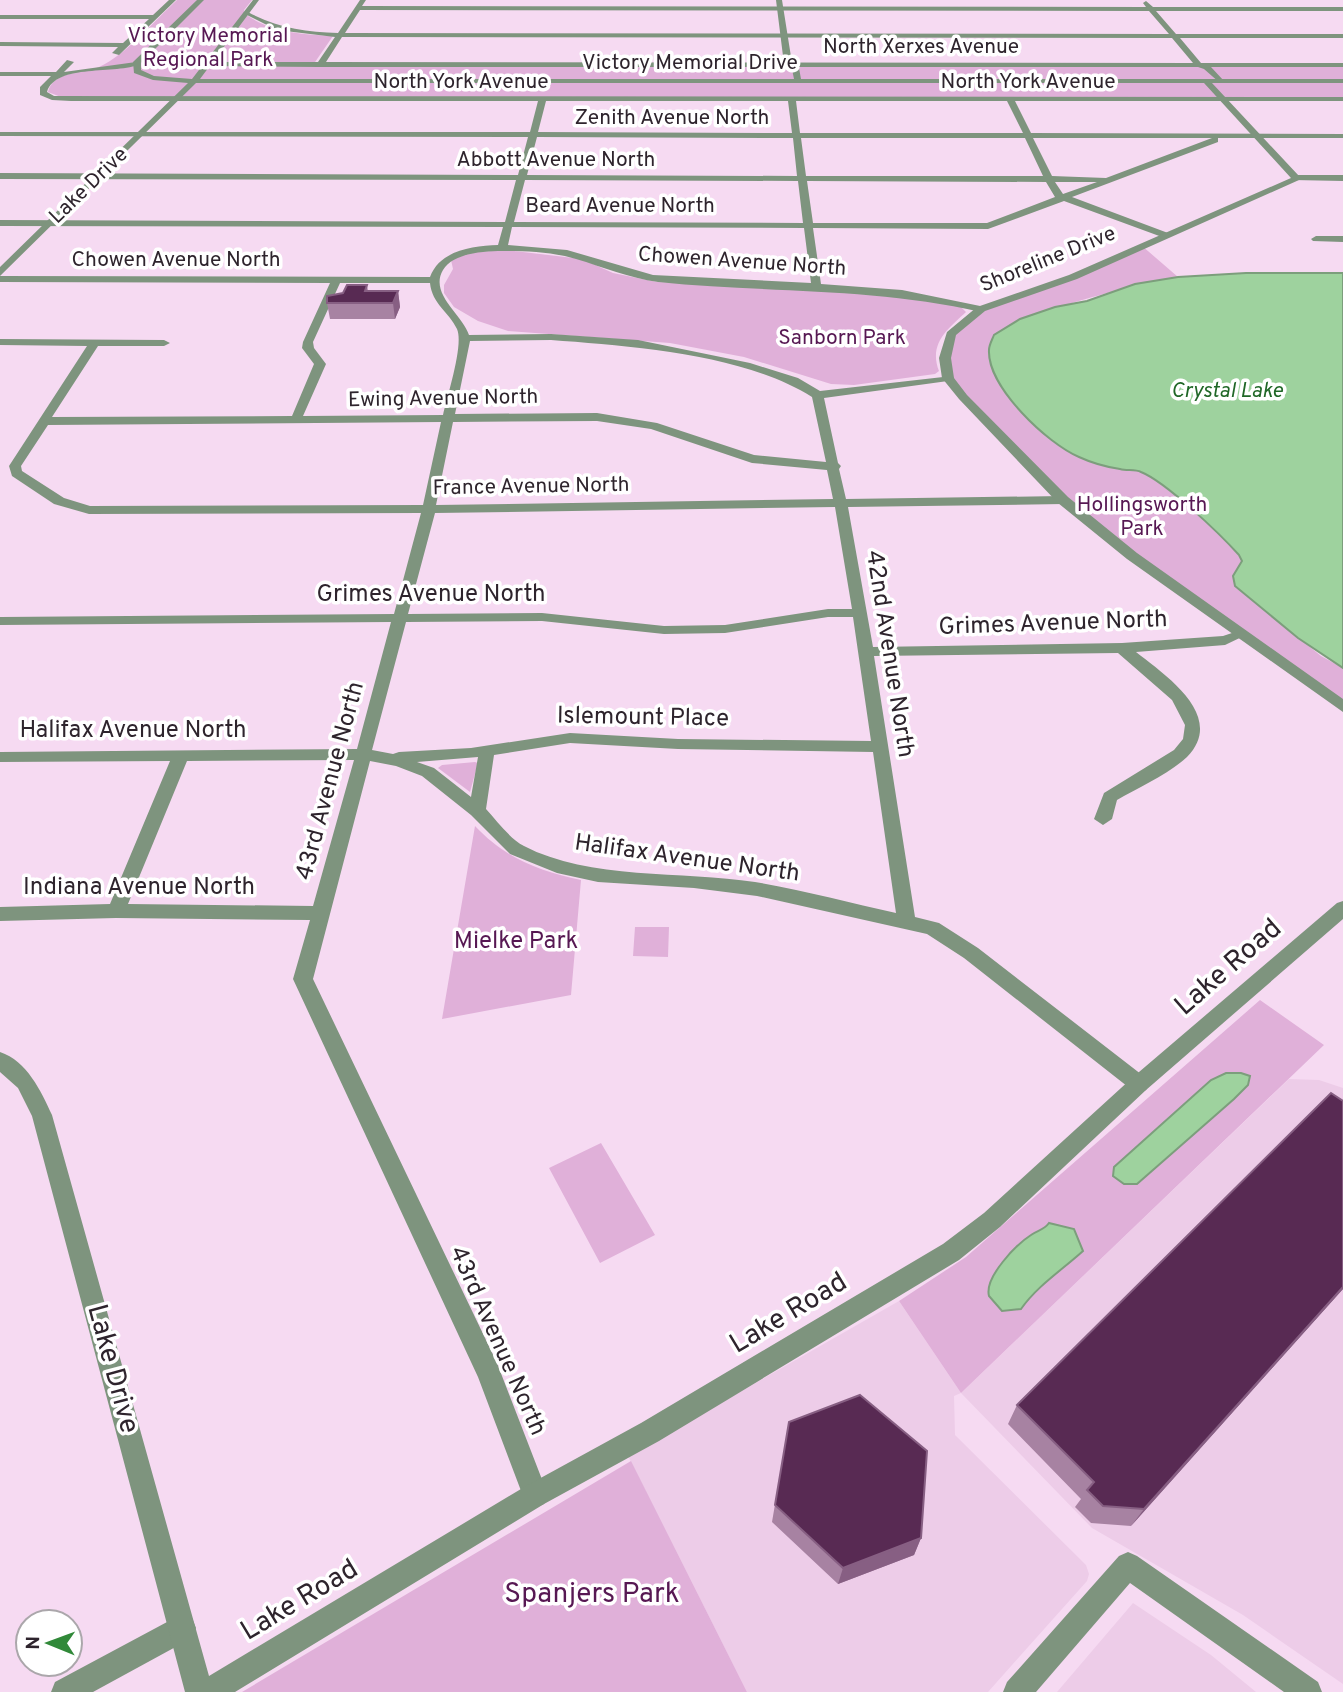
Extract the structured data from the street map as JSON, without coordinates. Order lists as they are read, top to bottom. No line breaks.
{"streets":{"street":["North Xerxes Avenue","Victory Memorial Drive","North York Avenue","Zenith Avenue North","Abbott Avenue North","Lake Drive","Beard Avenue North","Chowen Avenue North","Shoreline Drive","Ewing Avenue North","France Avenue North","Grimes Avenue North","42nd Avenue North","Islemount Place","Halifax Avenue North","43rd Avenue North","Indiana Avenue North","Lake Road"]},"crossings":[["North Xerxes Avenue","Lake Drive"],["Victory Memorial Drive","Lake Drive"],["North York Avenue","Lake Drive"],["Zenith Avenue North","Lake Drive"],["Zenith Avenue North","Beard Avenue North"],["Abbott Avenue North","Lake Drive"],["Abbott Avenue North","Beard Avenue North"],["Lake Drive","Beard Avenue North"],["Chowen Avenue North","Shoreline Drive"],["Ewing Avenue North","France Avenue North"],["Ewing Avenue North","42nd Avenue North"],["Ewing Avenue North","43rd Avenue North"],["France Avenue North","42nd Avenue North"],["France Avenue North","43rd Avenue North"],["Grimes Avenue North","42nd Avenue North"],["Grimes Avenue North","43rd Avenue North"],["42nd Avenue North","Islemount Place"],["42nd Avenue North","Halifax Avenue North"],["Islemount Place","Halifax Avenue North"],["Islemount Place","43rd Avenue North"],["Halifax Avenue North","43rd Avenue North"],["Halifax Avenue North","Lake Road"],["43rd Avenue North","Indiana Avenue North"],["43rd Avenue North","Lake Road"]],"water":["Crystal Lake"],"parks":["Victory Memorial Regional Park","Sanborn Park","Hollingsworth Park","Mielke Park","Spanjers Park"],"north":"left"}
